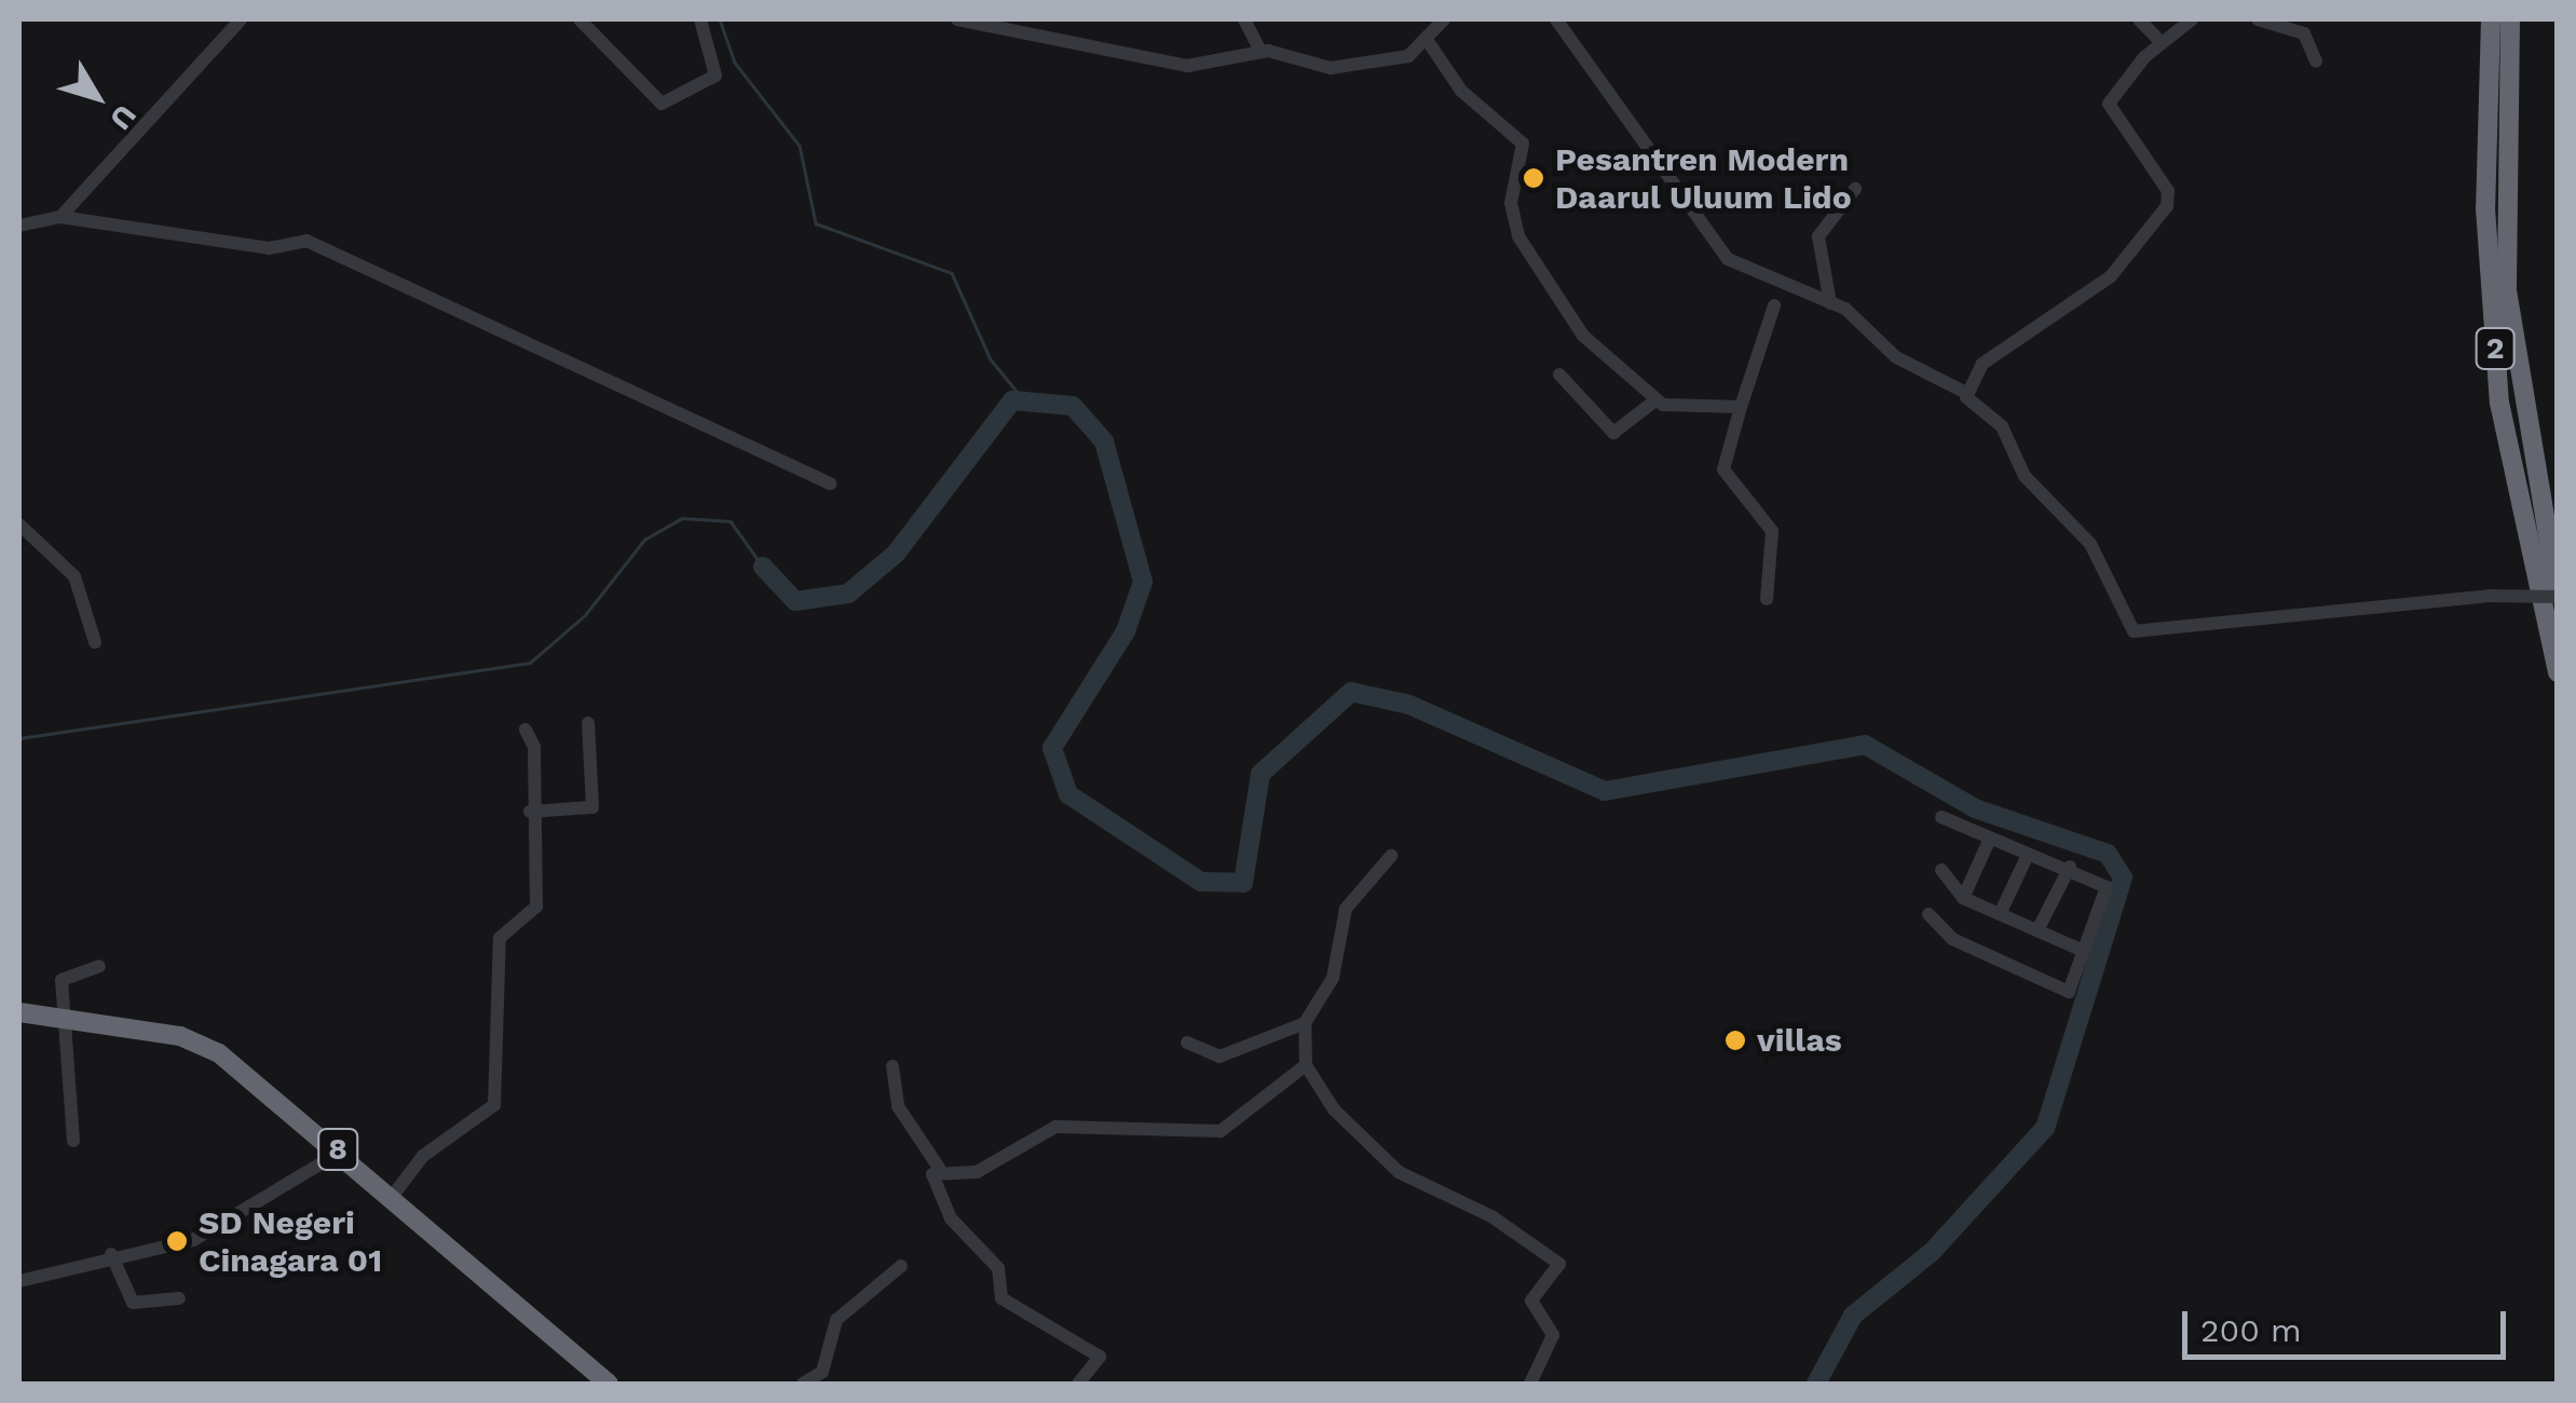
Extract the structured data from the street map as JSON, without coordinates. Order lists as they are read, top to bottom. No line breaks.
{"streets":{"highway":["2","8"]},"places":["Pesantren Modern Daarul Uluum Lido","villas","SD Negeri Cinagara 01"],"scale_bar":"200 m","north":"bottom right"}
